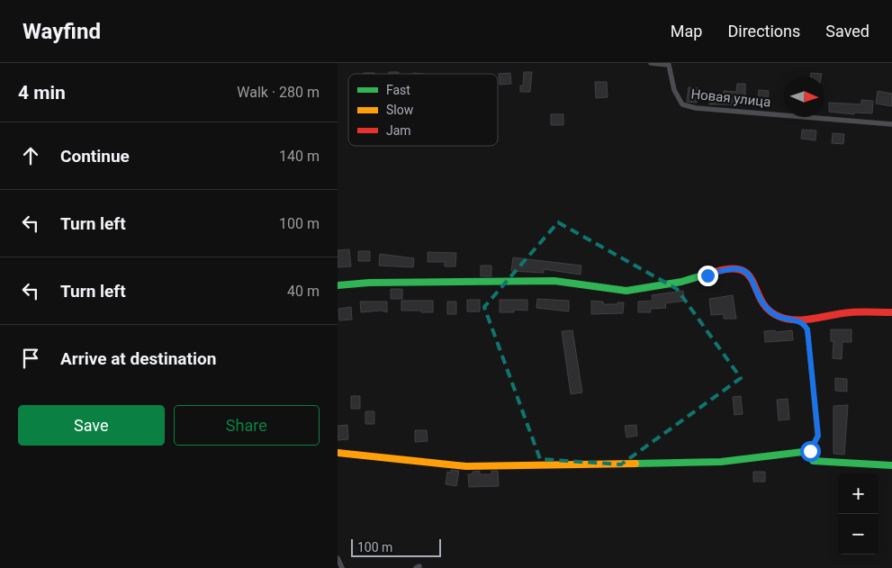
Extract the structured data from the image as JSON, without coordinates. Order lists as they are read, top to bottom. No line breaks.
{"streets":{"street":["Новая улица"]},"legend":["Fast","Slow","Jam"],"scale_bar":"100 m","north":"right","page":{"header":"Wayfind","nav":["Map","Directions","Saved"],"heading":["4 min","Walk · 280 m"],"list":[["Continue","140 m"],["Turn left","100 m"],["Turn left","40 m"],"Arrive at destination"],"buttons":["Save","Share"],"map_buttons":["+","−"],"scale":"100 m"}}
